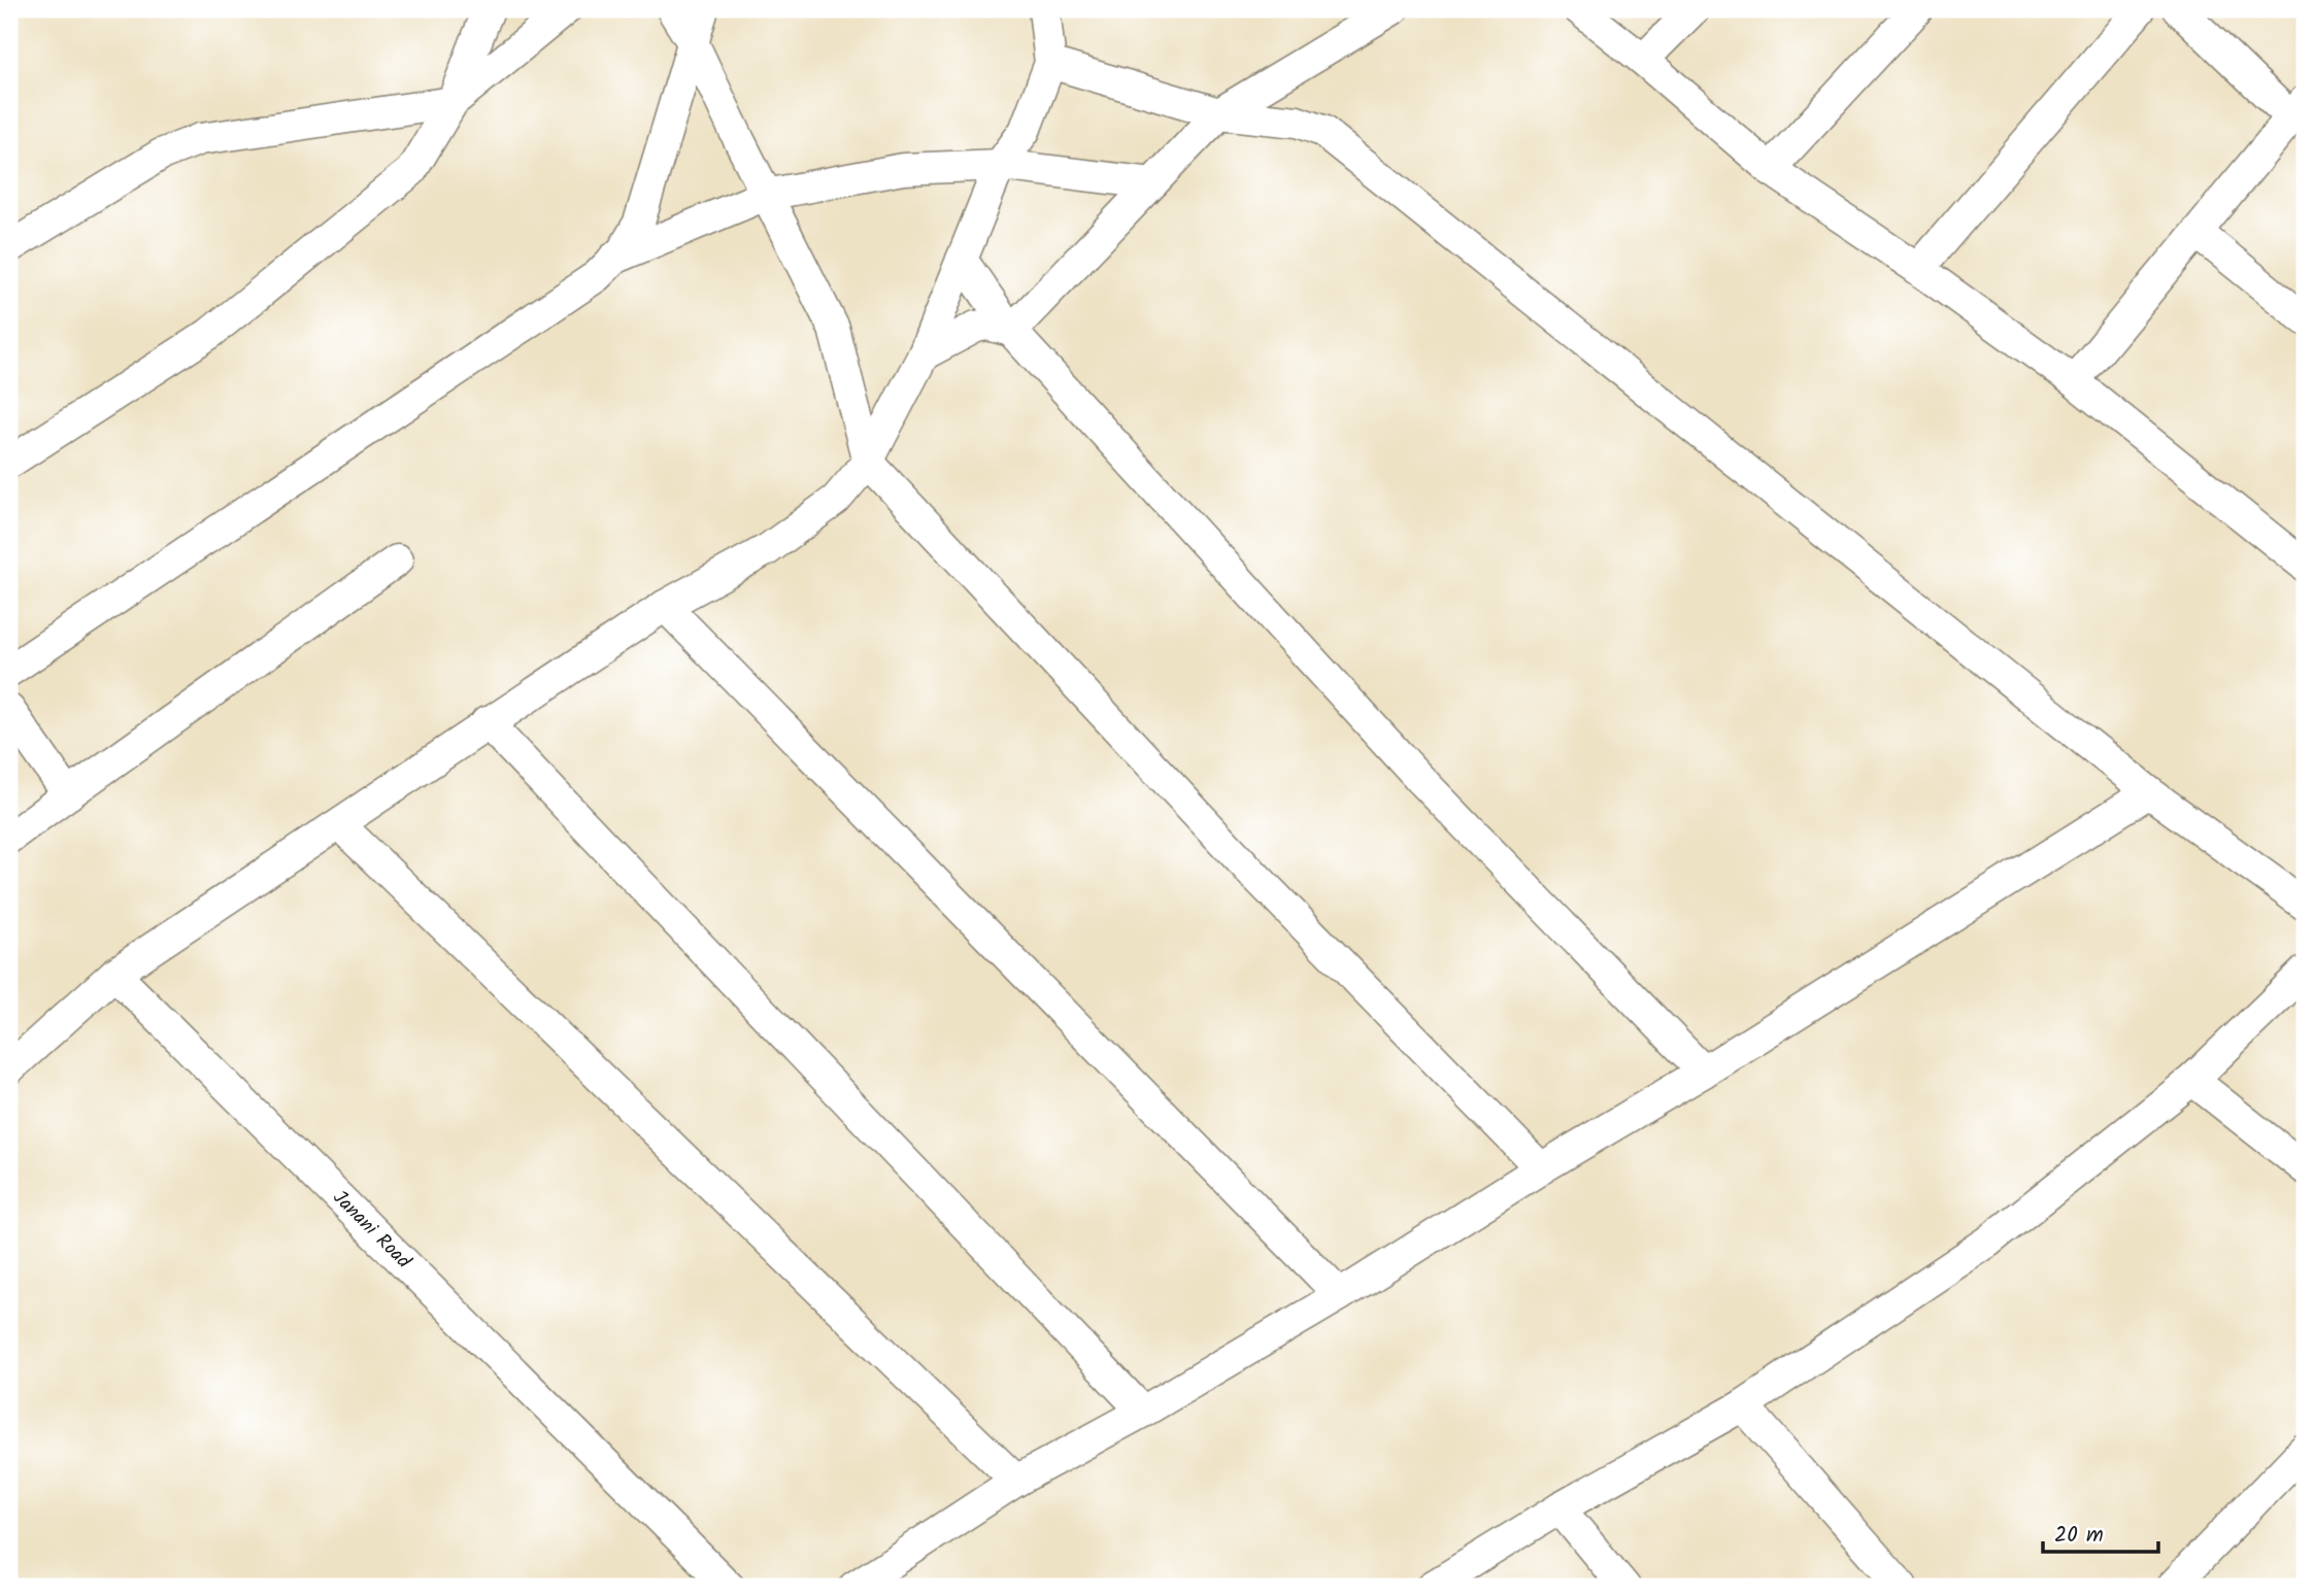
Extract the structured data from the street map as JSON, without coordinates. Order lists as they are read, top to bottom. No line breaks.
{"streets":{"street":["Janani Road"]},"scale_bar":"20 m"}
